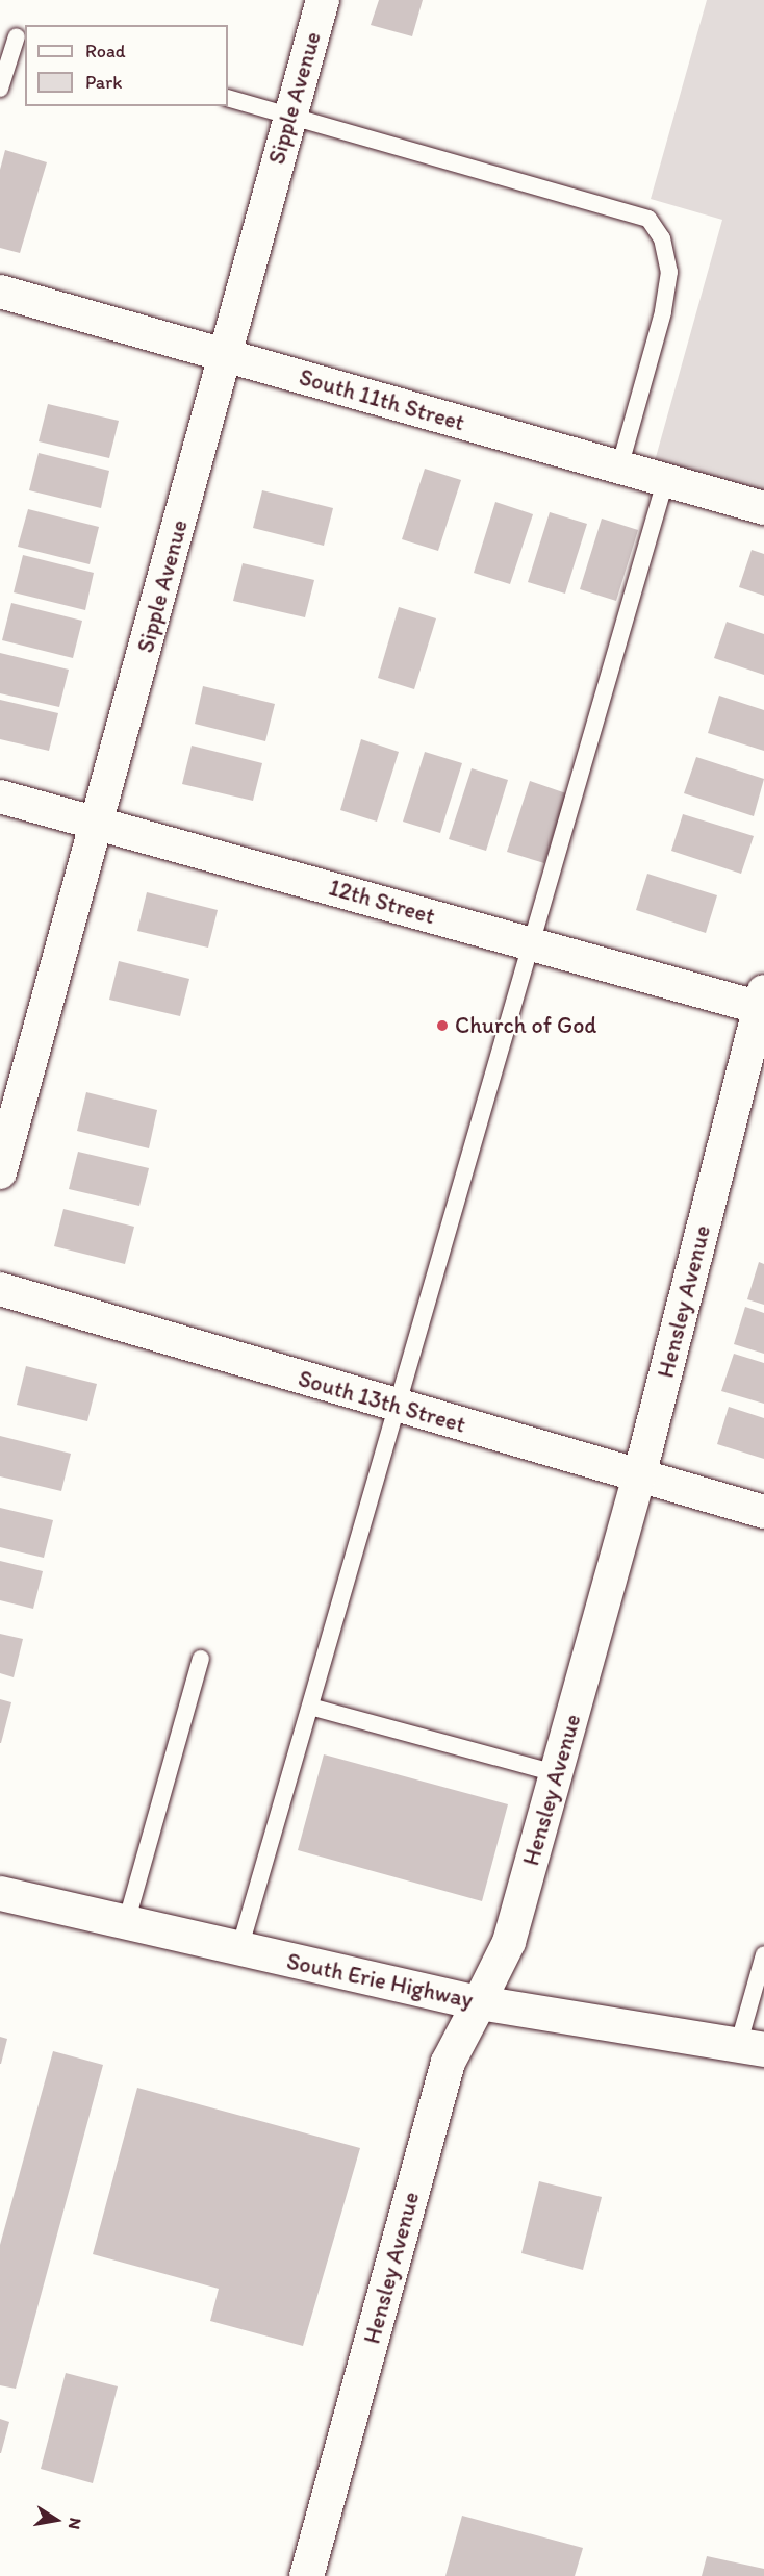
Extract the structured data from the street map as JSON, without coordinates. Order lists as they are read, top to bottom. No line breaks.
{"streets":{"main road":["Hensley Avenue","South Erie Highway"],"street":["Sipple Avenue","South 11th Street","12th Street","South 13th Street"]},"crossings":[["Sipple Avenue","South 11th Street"],["Sipple Avenue","12th Street"],["12th Street","Hensley Avenue"],["Hensley Avenue","South 13th Street"],["Hensley Avenue","South Erie Highway"]],"places":["Church of God"],"legend":["Road","Park"],"north":"right"}
